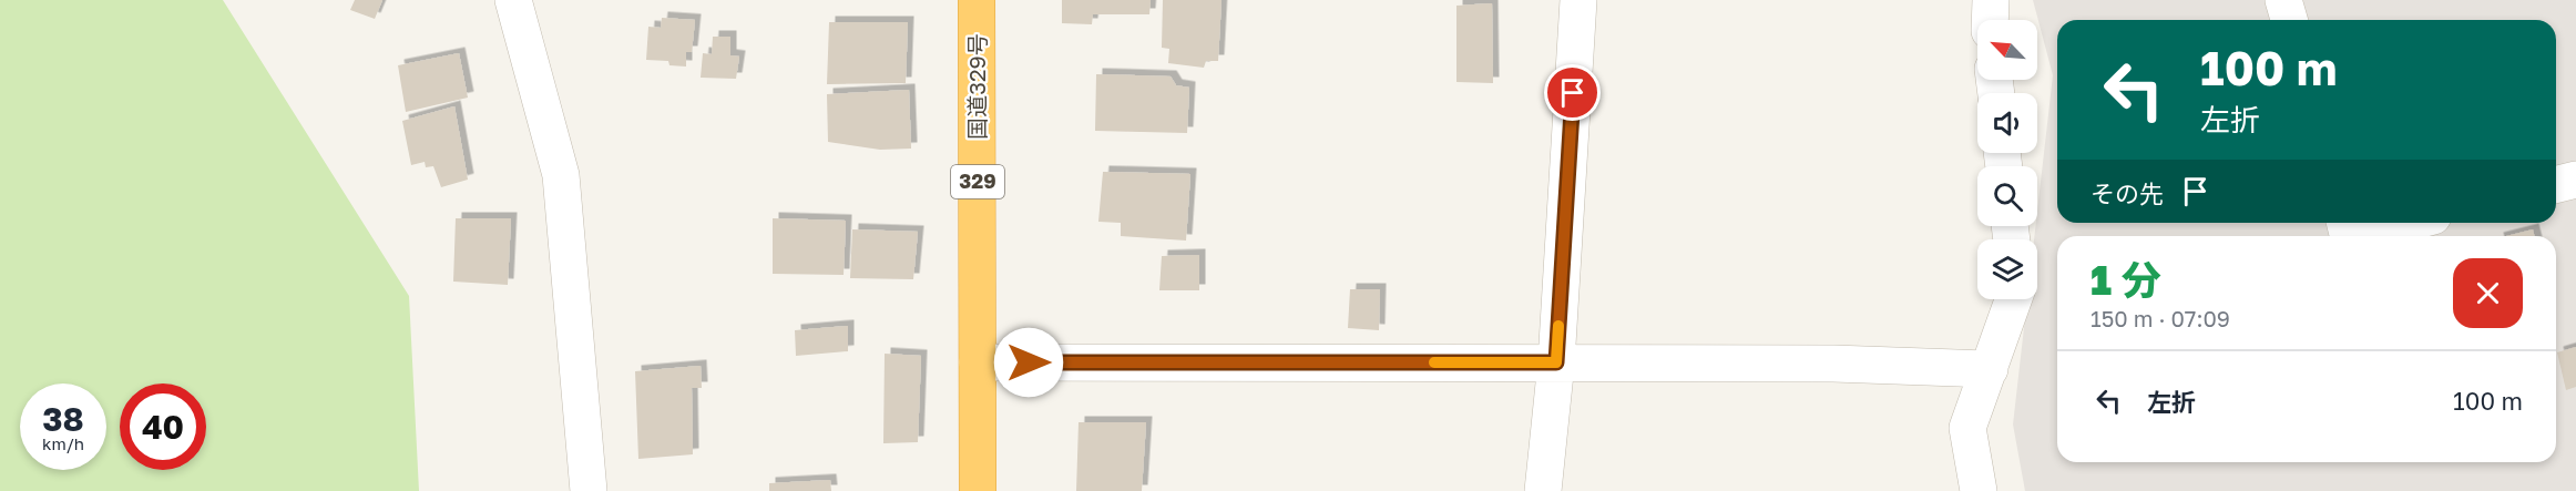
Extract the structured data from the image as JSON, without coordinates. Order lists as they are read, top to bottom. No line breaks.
{"streets":{"highway":["国道329号","329"]},"north":"top left","page":{"turn":["100 m","左折"],"then":"その先","heading":["1 分","150 m · 07:09"],"list":[{"name":"左折","value":"100 m"}],"speed":"38 km/h","limit":"40"}}
